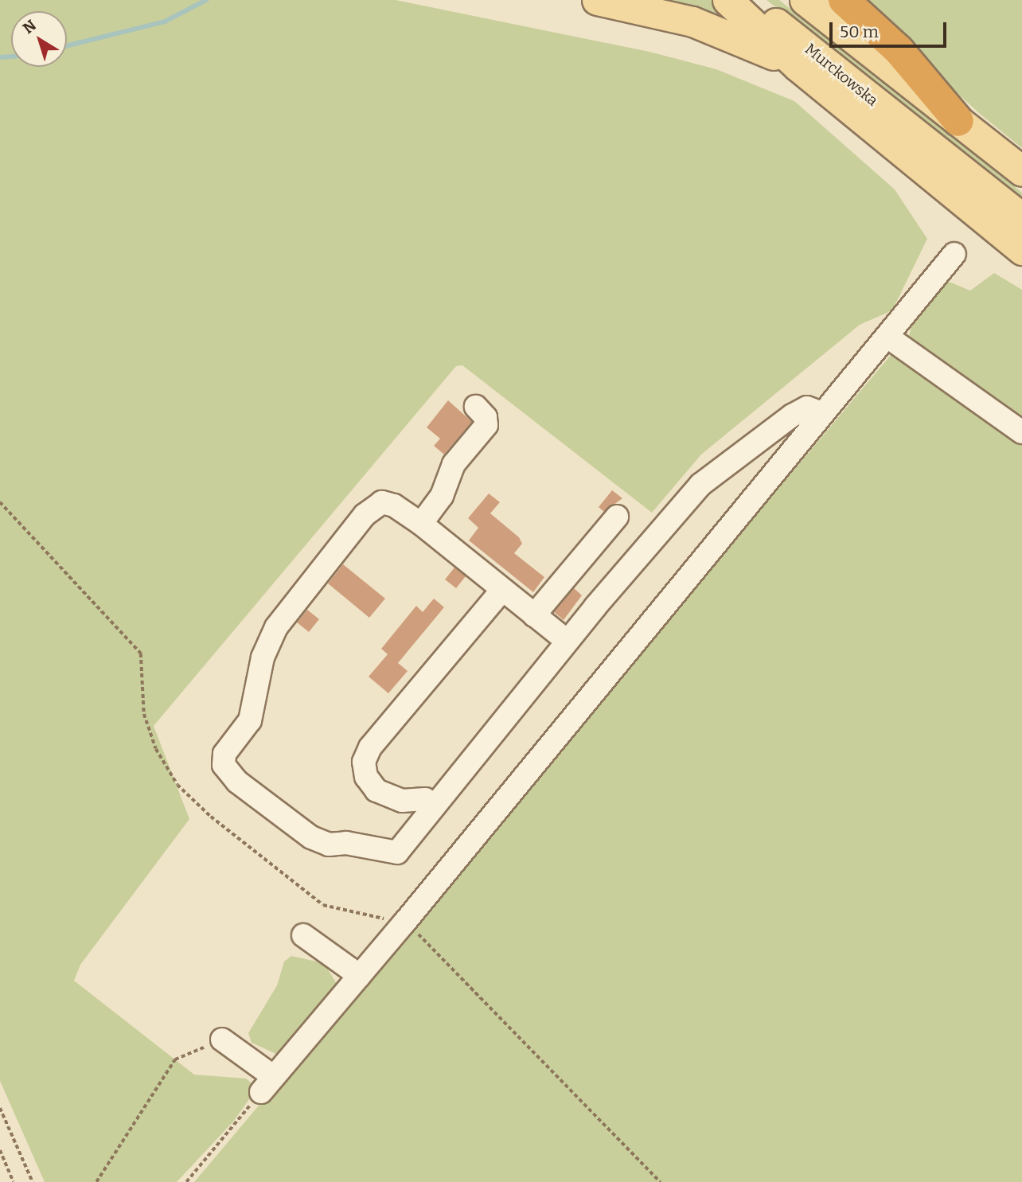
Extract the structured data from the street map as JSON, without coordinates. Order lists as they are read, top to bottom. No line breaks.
{"streets":{"main road":["Murckowska"]},"scale_bar":"50 m","north":"top left"}
